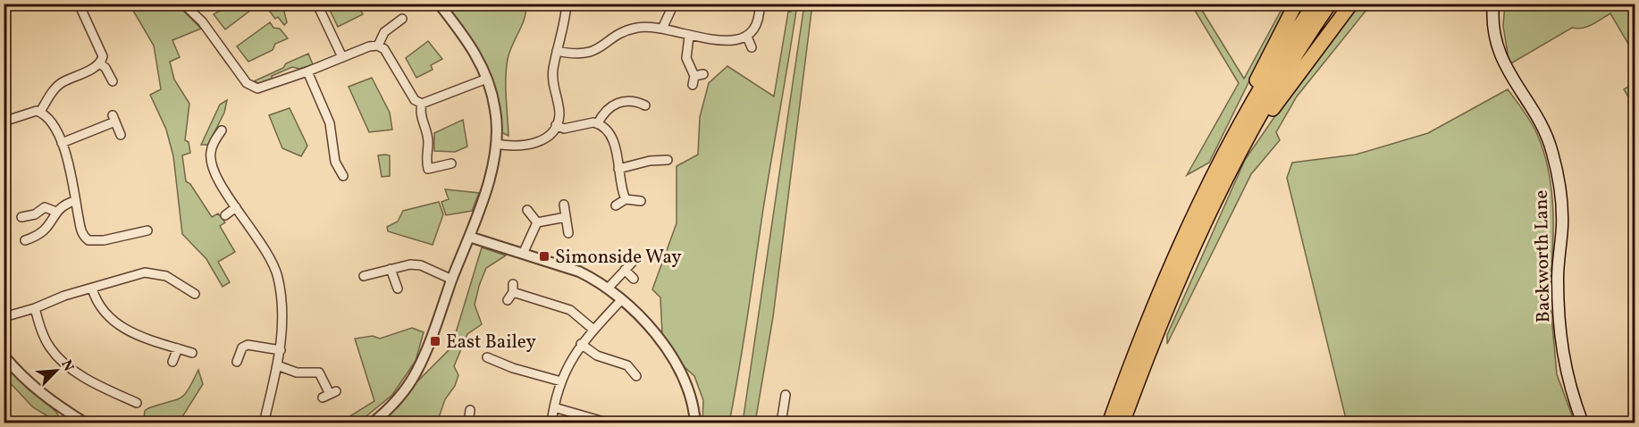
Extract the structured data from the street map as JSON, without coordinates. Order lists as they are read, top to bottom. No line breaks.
{"streets":{"main road":["Backworth Lane"]},"places":{"transit":["Simonside Way","East Bailey"]},"north":"top right"}
